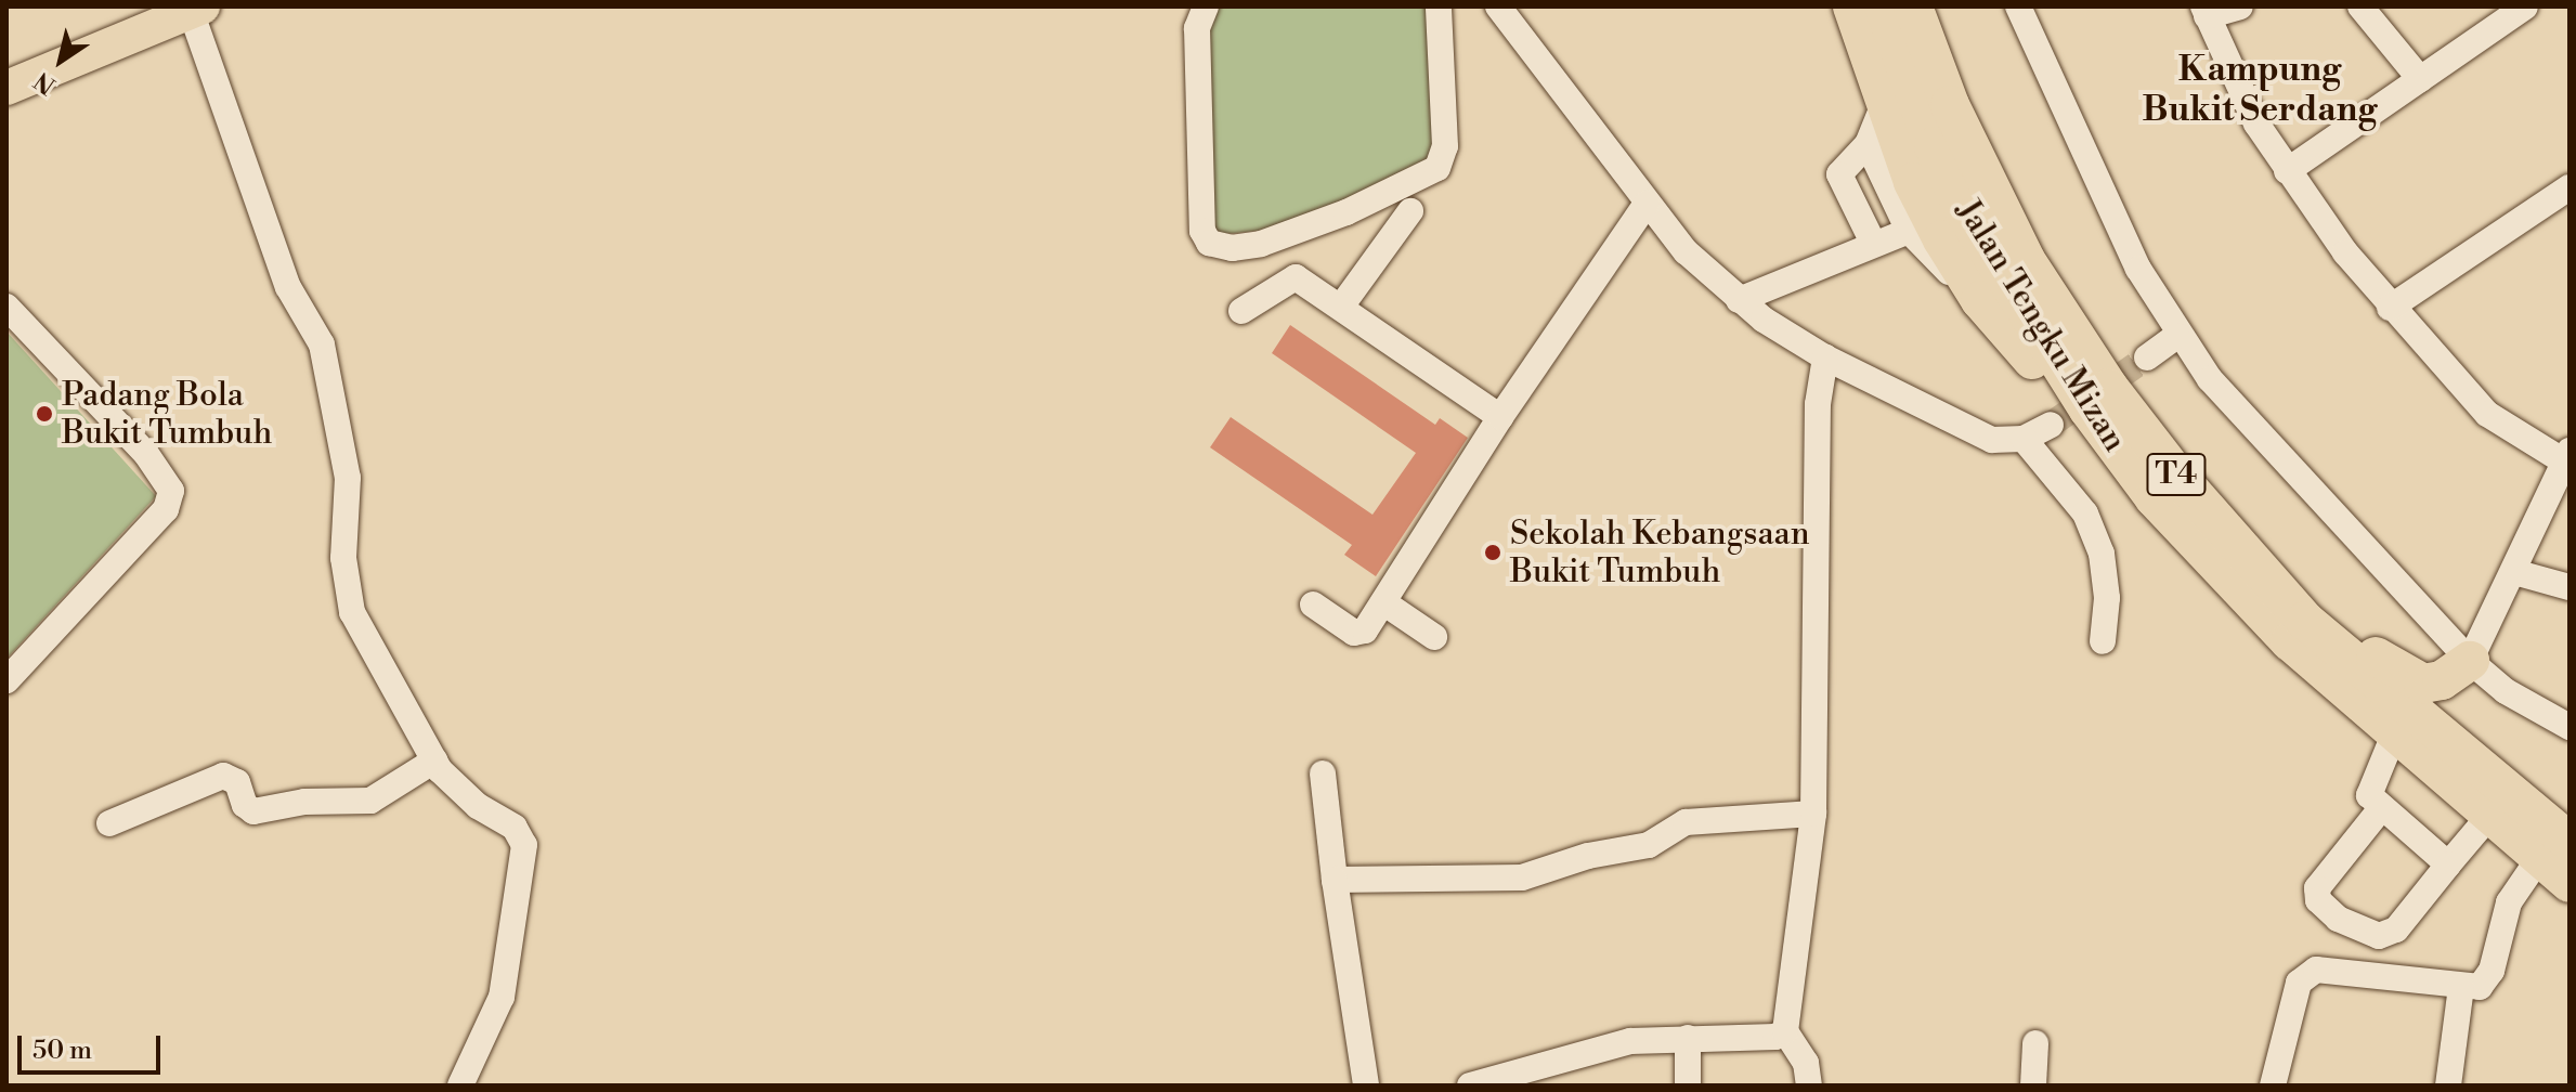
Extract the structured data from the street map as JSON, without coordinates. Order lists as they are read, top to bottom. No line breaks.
{"streets":{"highway":["Jalan Tengku Mizan","T4"]},"districts":["Kampung Bukit Serdang"],"places":["Padang Bola Bukit Tumbuh","Sekolah Kebangsaan Bukit Tumbuh"],"scale_bar":"50 m","north":"bottom left"}
